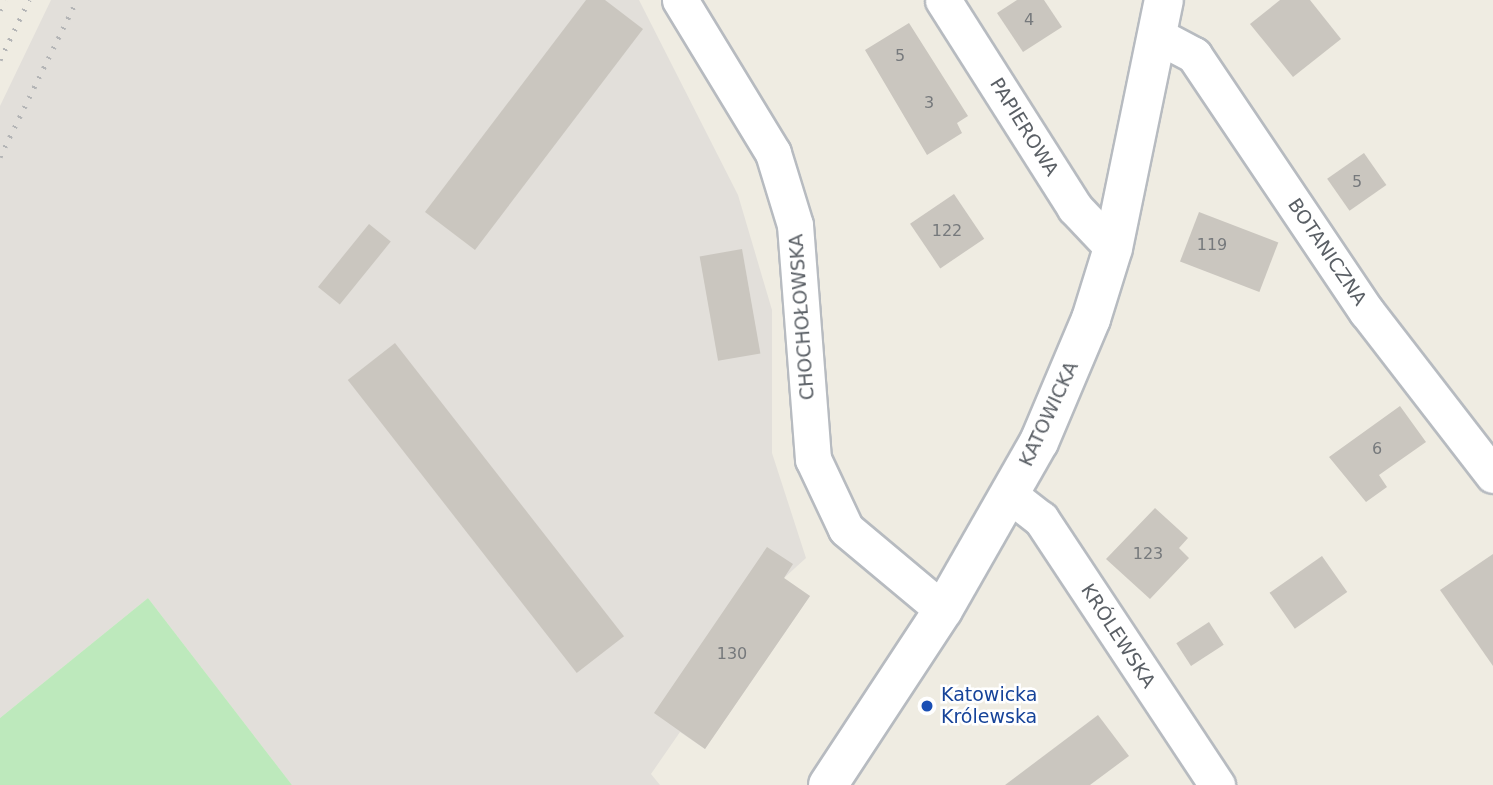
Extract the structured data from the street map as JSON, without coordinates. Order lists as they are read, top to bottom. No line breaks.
{"streets":{"street":["PAPIEROWA","BOTANICZNA","CHOCHOŁOWSKA","KATOWICKA","KRÓLEWSKA"]},"crossings":[["PAPIEROWA","KATOWICKA"],["BOTANICZNA","KATOWICKA"],["CHOCHOŁOWSKA","KATOWICKA"],["KATOWICKA","KRÓLEWSKA"]],"places":["Katowicka Królewska"],"house_numbers":["4","5","3","5","122","119","6","123","130"]}
